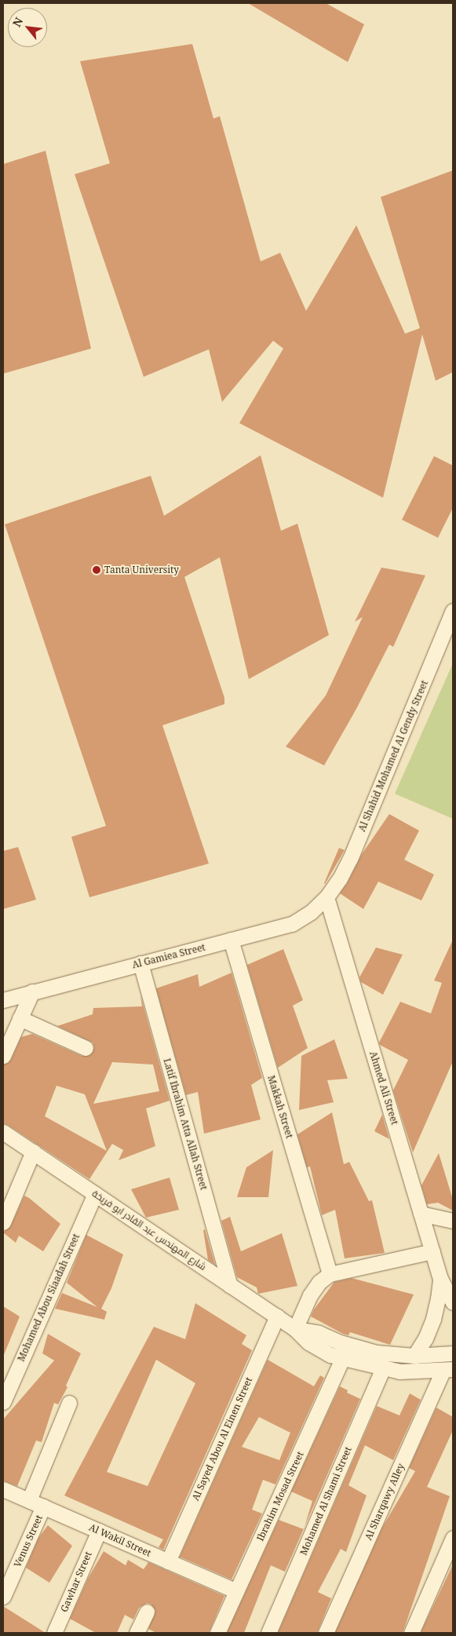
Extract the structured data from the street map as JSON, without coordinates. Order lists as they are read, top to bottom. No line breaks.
{"streets":{"street":["Al Shahid Mohamed Al Gendy Street","Al Gamiea Street","Ahmed Ali Street","Makkah Street","Latif Ibrahim Atta Allah Street","شارع المهندس عبد القادر ابو فريخة","Mohamed Abou Siaadah Street","Al Sayed Abou Al Einen Street","Ibrahim Mosad Street","Mohamed Al Shami Street","Al Sharqawy Alley","Al Wakil Street","Venus Street","Gawhar Street"]},"crossings":[["Al Shahid Mohamed Al Gendy Street","Al Gamiea Street"],["Al Shahid Mohamed Al Gendy Street","Ahmed Ali Street"],["Al Gamiea Street","Ahmed Ali Street"],["Al Gamiea Street","Makkah Street"],["Al Gamiea Street","Latif Ibrahim Atta Allah Street"],["Ahmed Ali Street","شارع المهندس عبد القادر ابو فريخة"],["Latif Ibrahim Atta Allah Street","شارع المهندس عبد القادر ابو فريخة"],["شارع المهندس عبد القادر ابو فريخة","Mohamed Abou Siaadah Street"],["شارع المهندس عبد القادر ابو فريخة","Al Sayed Abou Al Einen Street"],["شارع المهندس عبد القادر ابو فريخة","Ibrahim Mosad Street"],["شارع المهندس عبد القادر ابو فريخة","Mohamed Al Shami Street"],["شارع المهندس عبد القادر ابو فريخة","Al Sharqawy Alley"],["Al Sayed Abou Al Einen Street","Al Wakil Street"],["Ibrahim Mosad Street","Al Wakil Street"],["Al Wakil Street","Venus Street"],["Al Wakil Street","Gawhar Street"]],"places":["Tanta University"],"north":"top left"}
